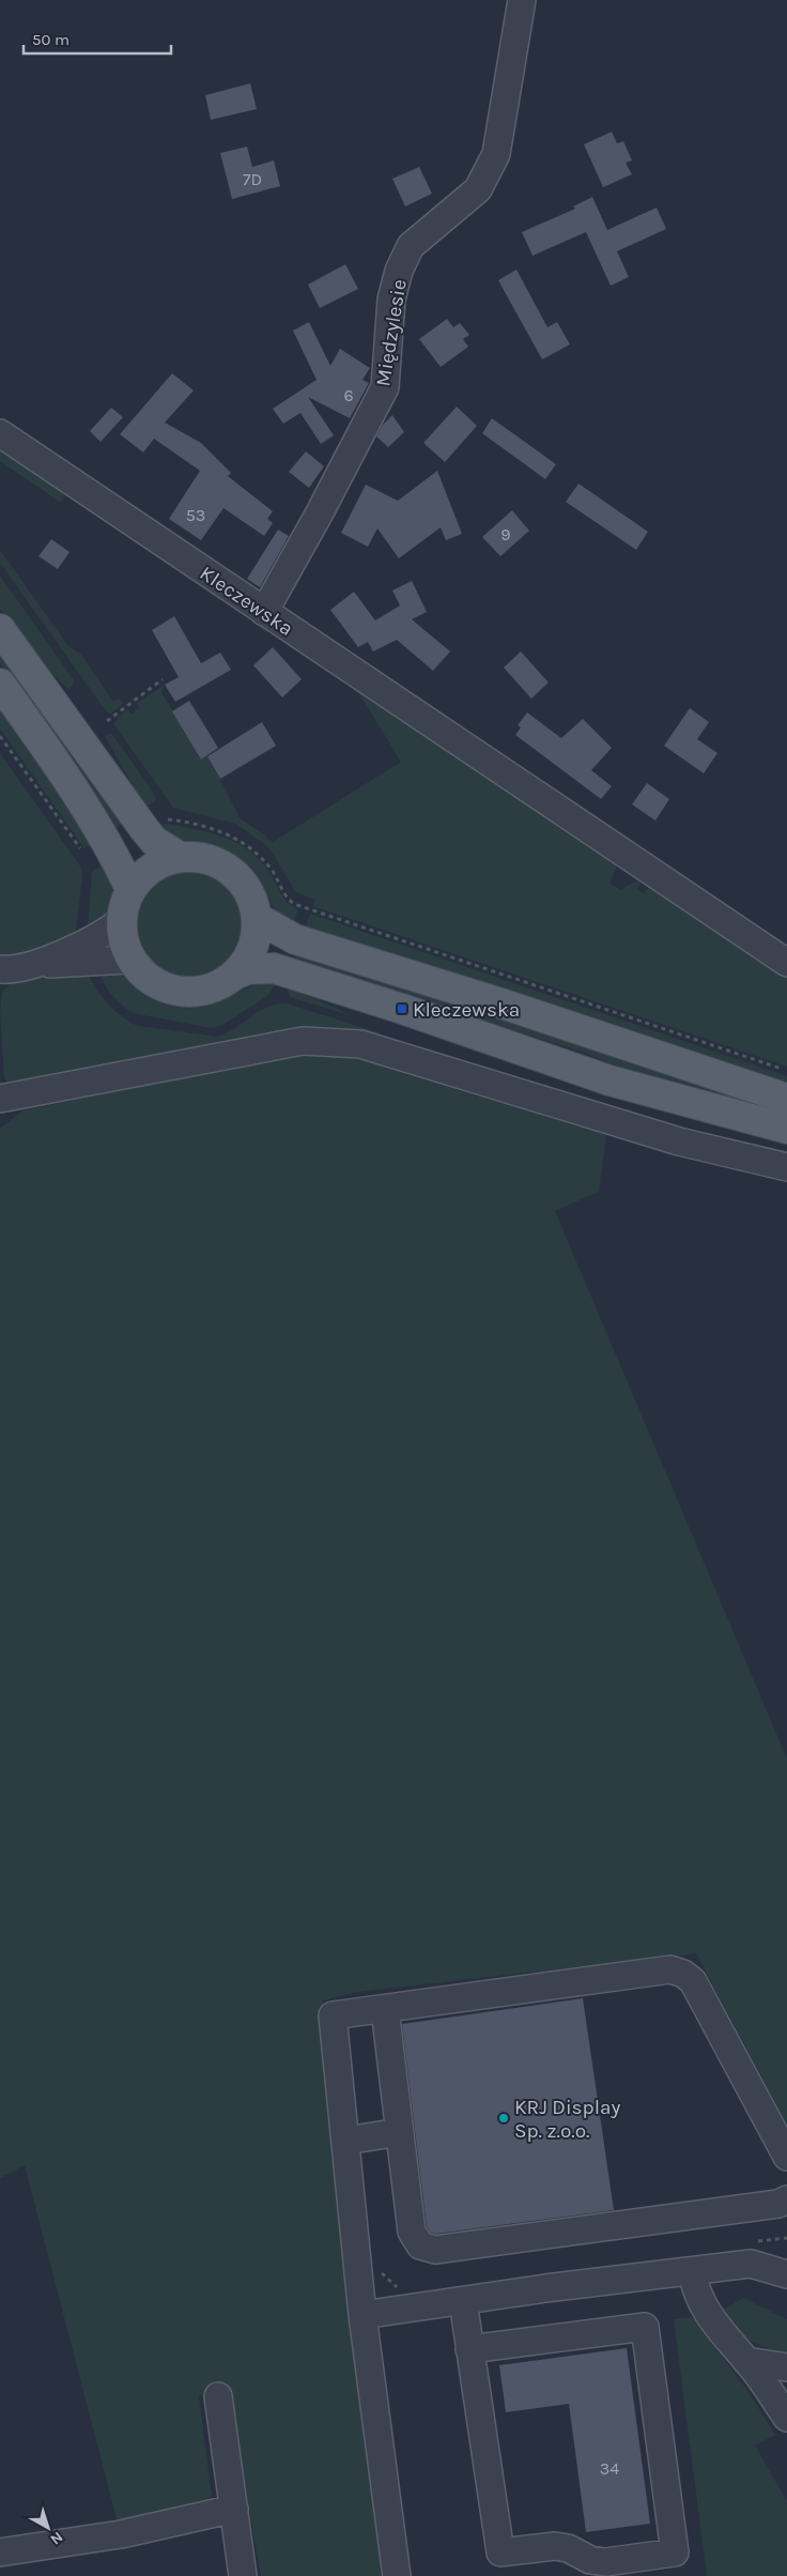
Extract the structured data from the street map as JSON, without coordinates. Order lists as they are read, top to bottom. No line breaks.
{"streets":{"street":["Międzylesie","Kleczewska"]},"crossings":[["Międzylesie","Kleczewska"]],"places":{"transit":["Kleczewska"],"other":["KRJ Display Sp. z.o.o."]},"house_numbers":["7D","6","53","9","34"],"scale_bar":"50 m","north":"bottom right"}
